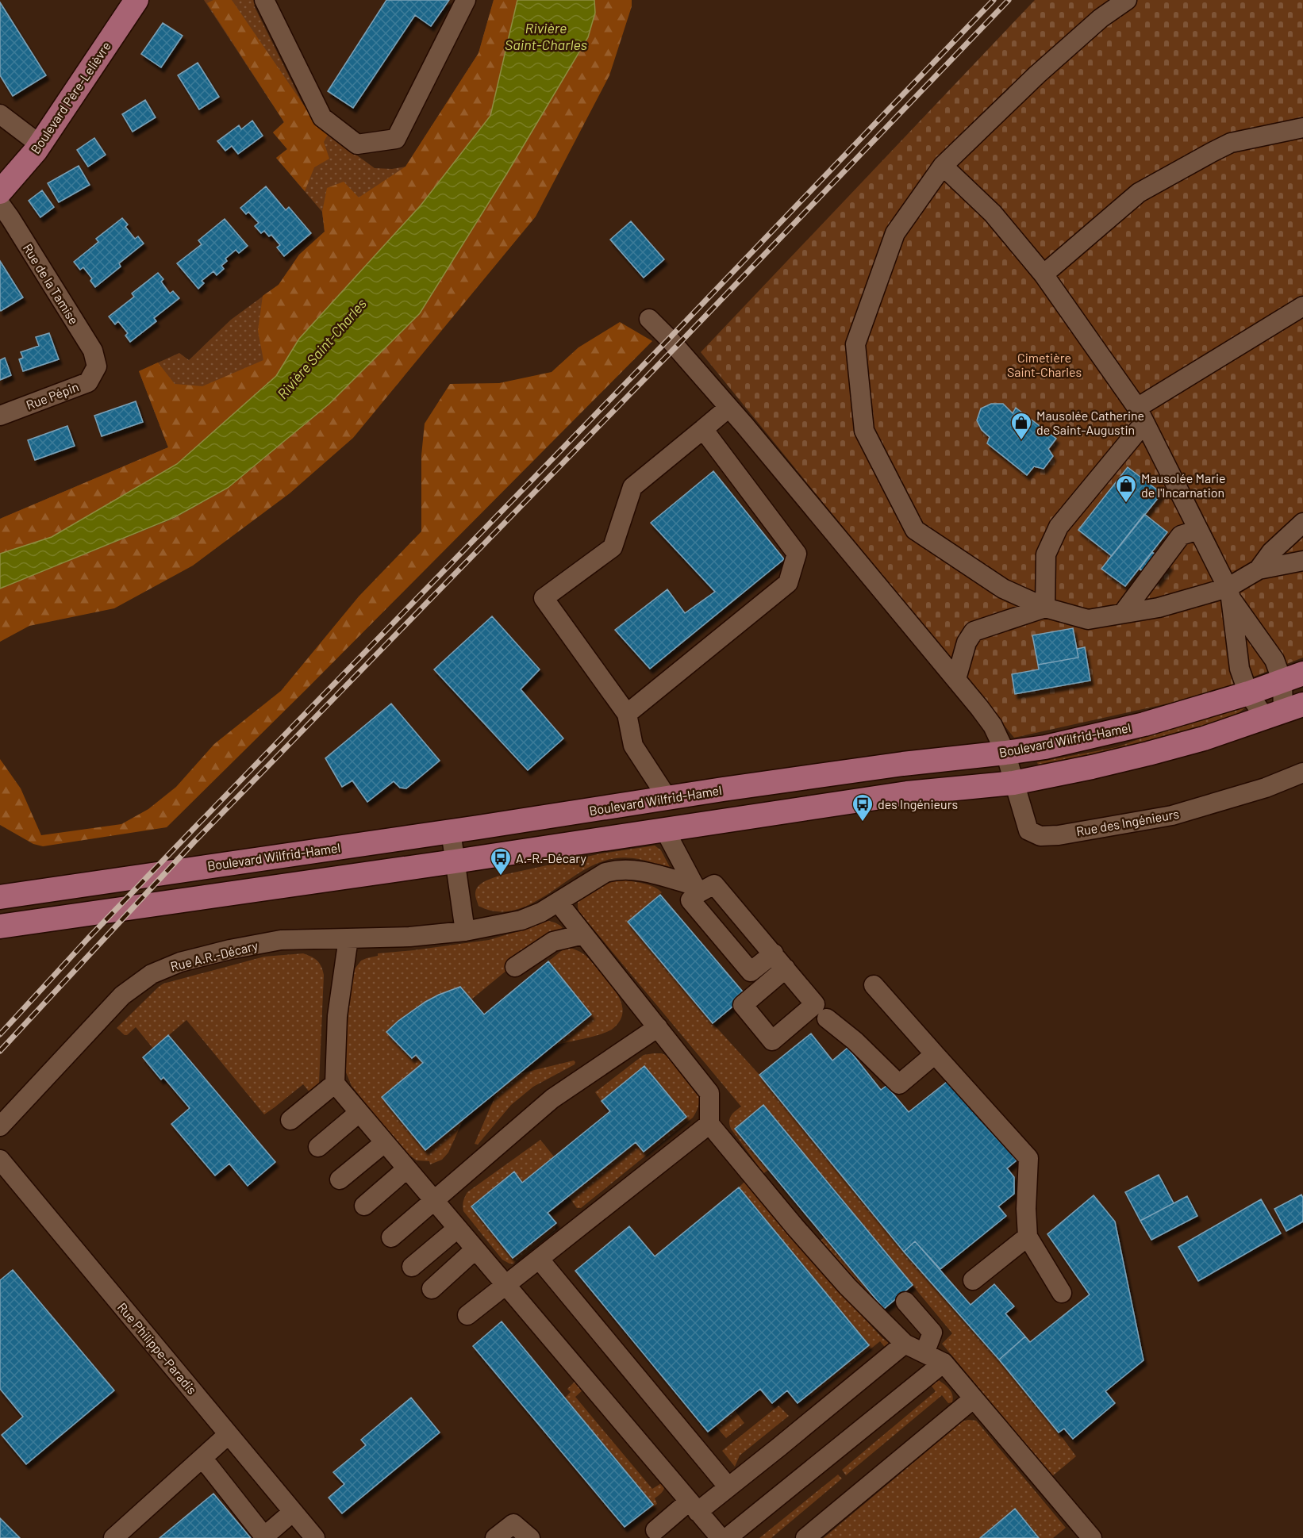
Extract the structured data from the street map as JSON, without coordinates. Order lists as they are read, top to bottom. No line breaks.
{"streets":{"main road":["Boulevard Père-Lelièvre","Boulevard Wilfrid-Hamel"],"street":["Rue de la Tamise","Rue Pépin","Rue des Ingénieurs","Rue A.R.-Décary","Rue Philippe-Paradis"]},"crossings":[["Rue de la Tamise","Rue Pépin"],["Boulevard Wilfrid-Hamel","Rue des Ingénieurs"]],"water":["Rivière Saint-Charles"],"parks":["Cimetière Saint-Charles"],"places":{"shop":["Mausolée Catherine de Saint-Augustin","Mausolée Marie de l'Incarnation"],"bus stop":["des Ingénieurs","A.-R.-Décary"]}}
